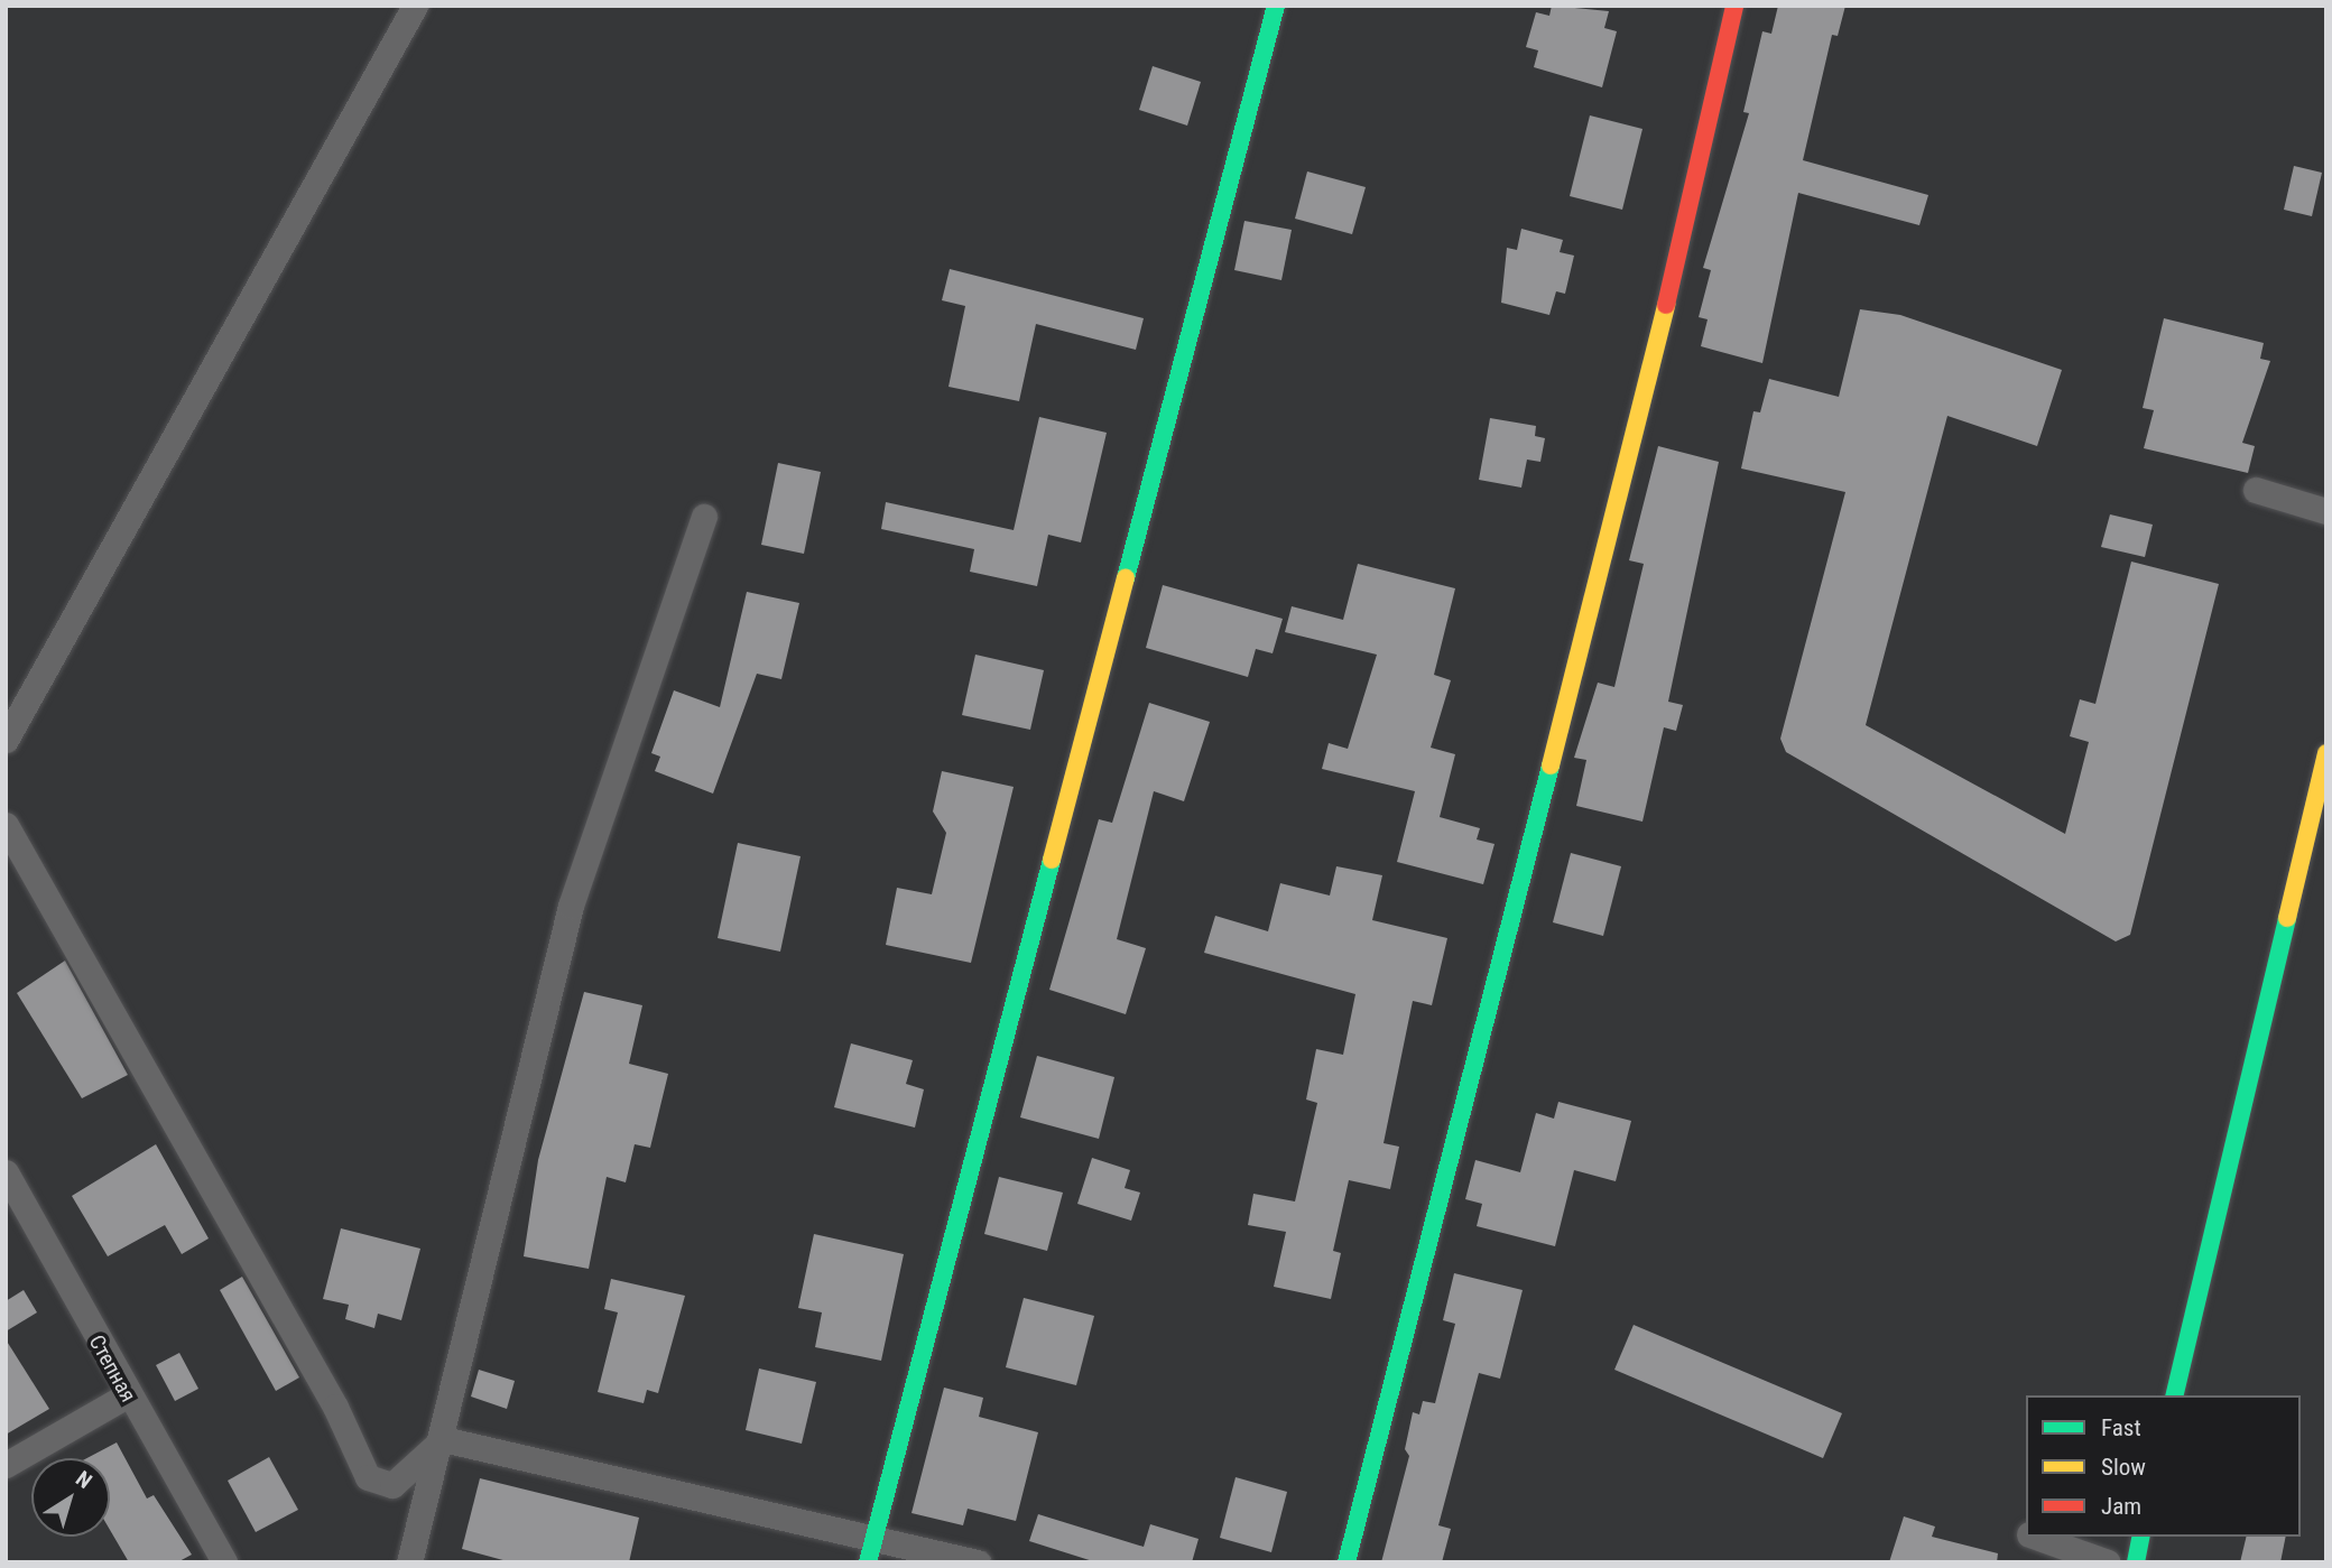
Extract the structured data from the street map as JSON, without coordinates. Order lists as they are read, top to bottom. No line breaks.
{"streets":{"street":["Степная"]},"legend":["Fast","Slow","Jam"],"north":"top right"}
